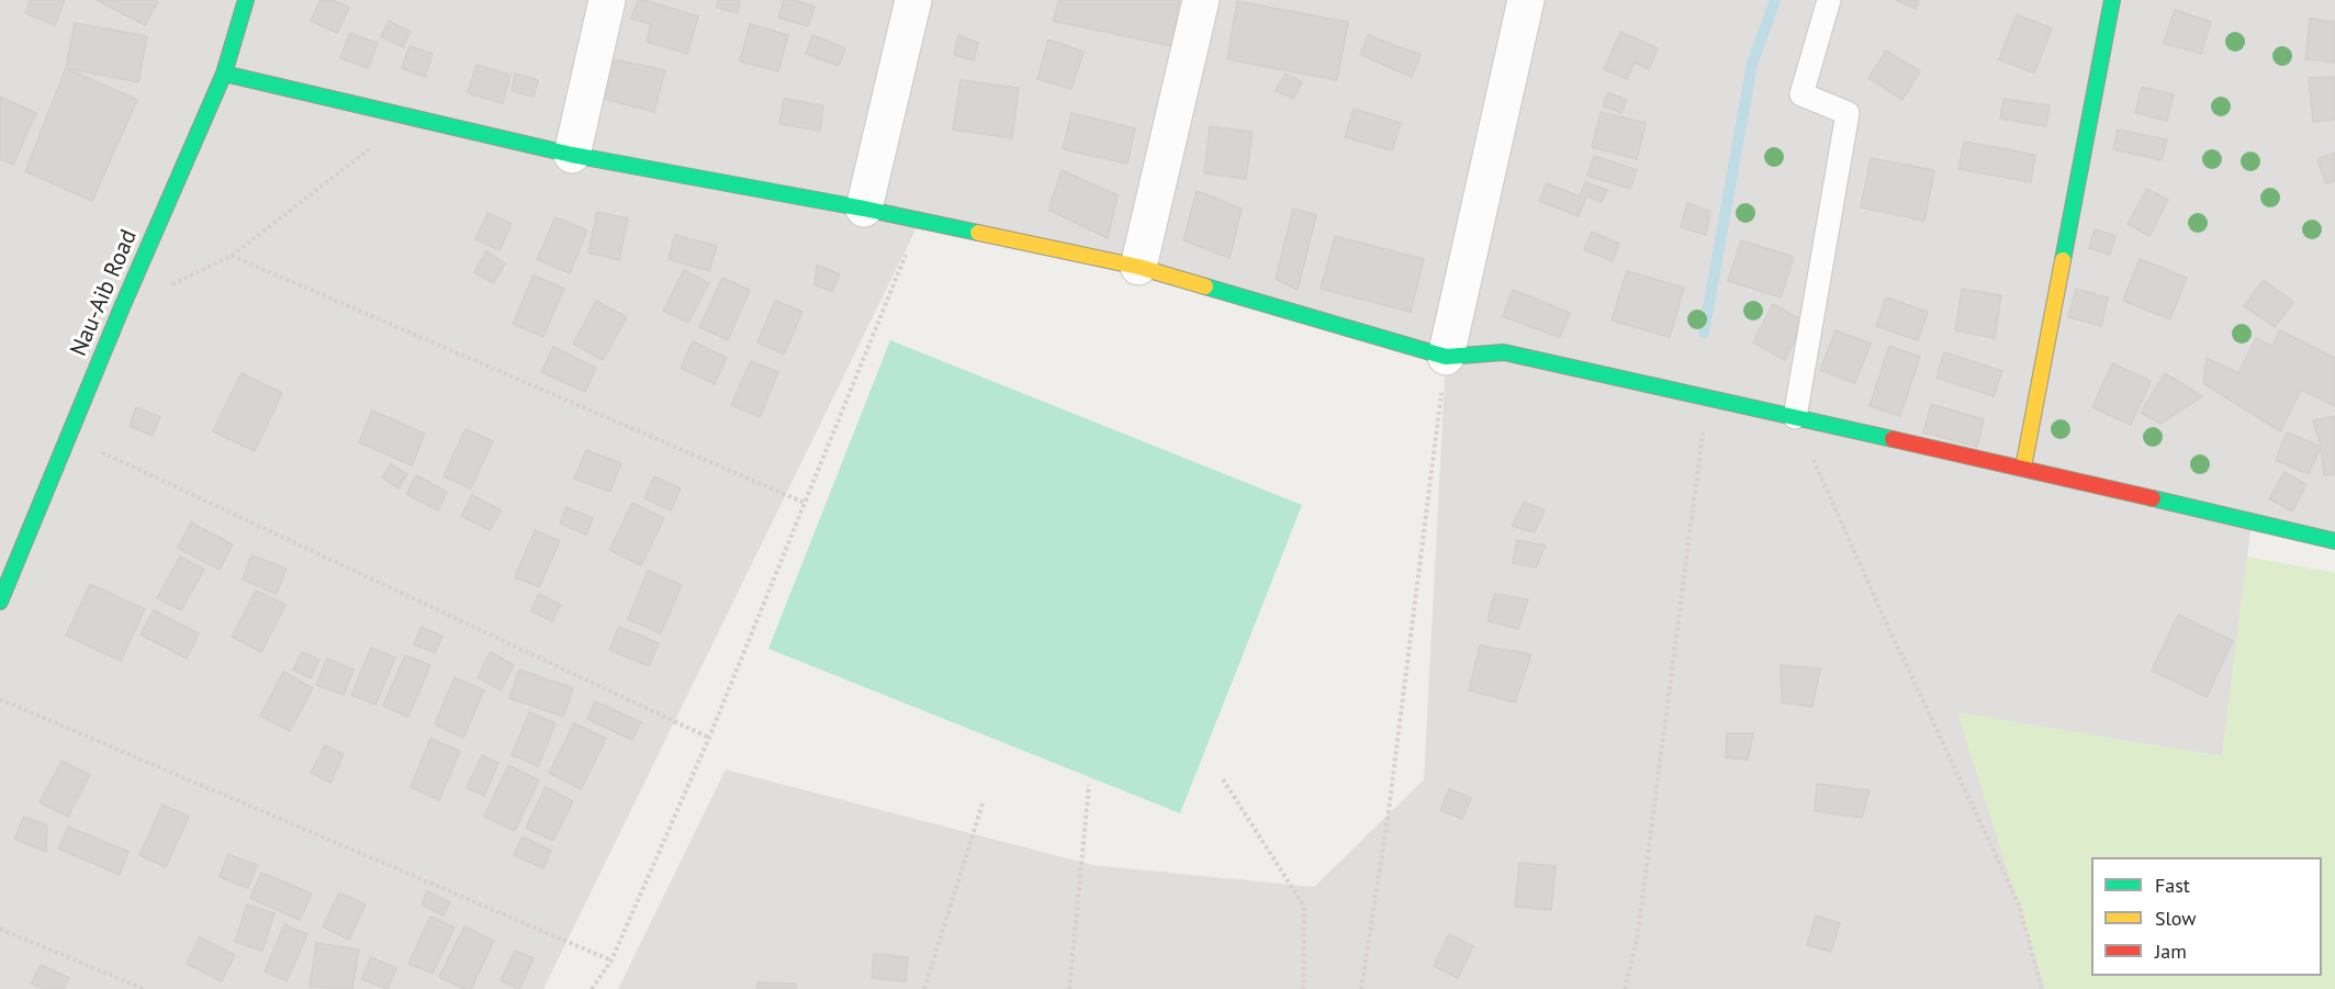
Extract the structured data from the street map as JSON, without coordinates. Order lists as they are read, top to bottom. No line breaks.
{"streets":{"street":["Nau-Aib Road"]},"legend":["Fast","Slow","Jam"]}
